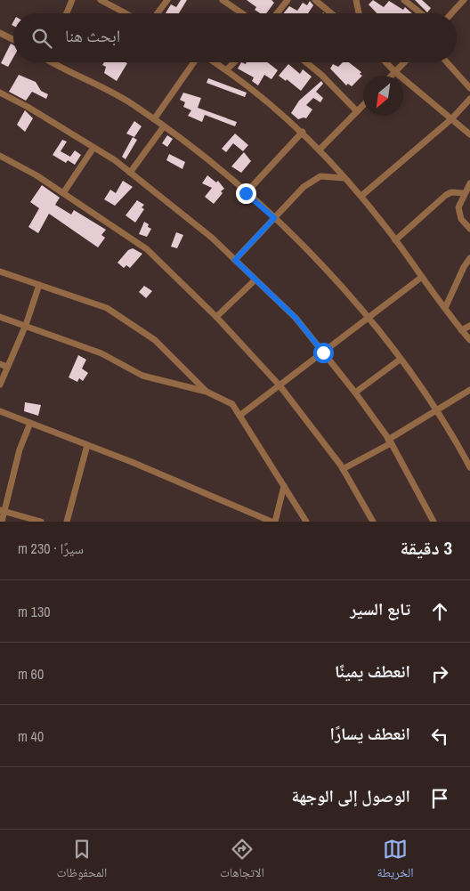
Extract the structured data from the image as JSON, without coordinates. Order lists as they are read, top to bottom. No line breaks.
{"north":"bottom left","page":{"search":"ابحث هنا","heading":["3 دقيقة","سيرًا · 230 m"],"list":[["تابع السير","130 m"],["انعطف يمينًا","60 m"],["انعطف يسارًا","40 m"],"الوصول إلى الوجهة"],"nav":["الخريطة","الاتجاهات","المحفوظات"]}}
